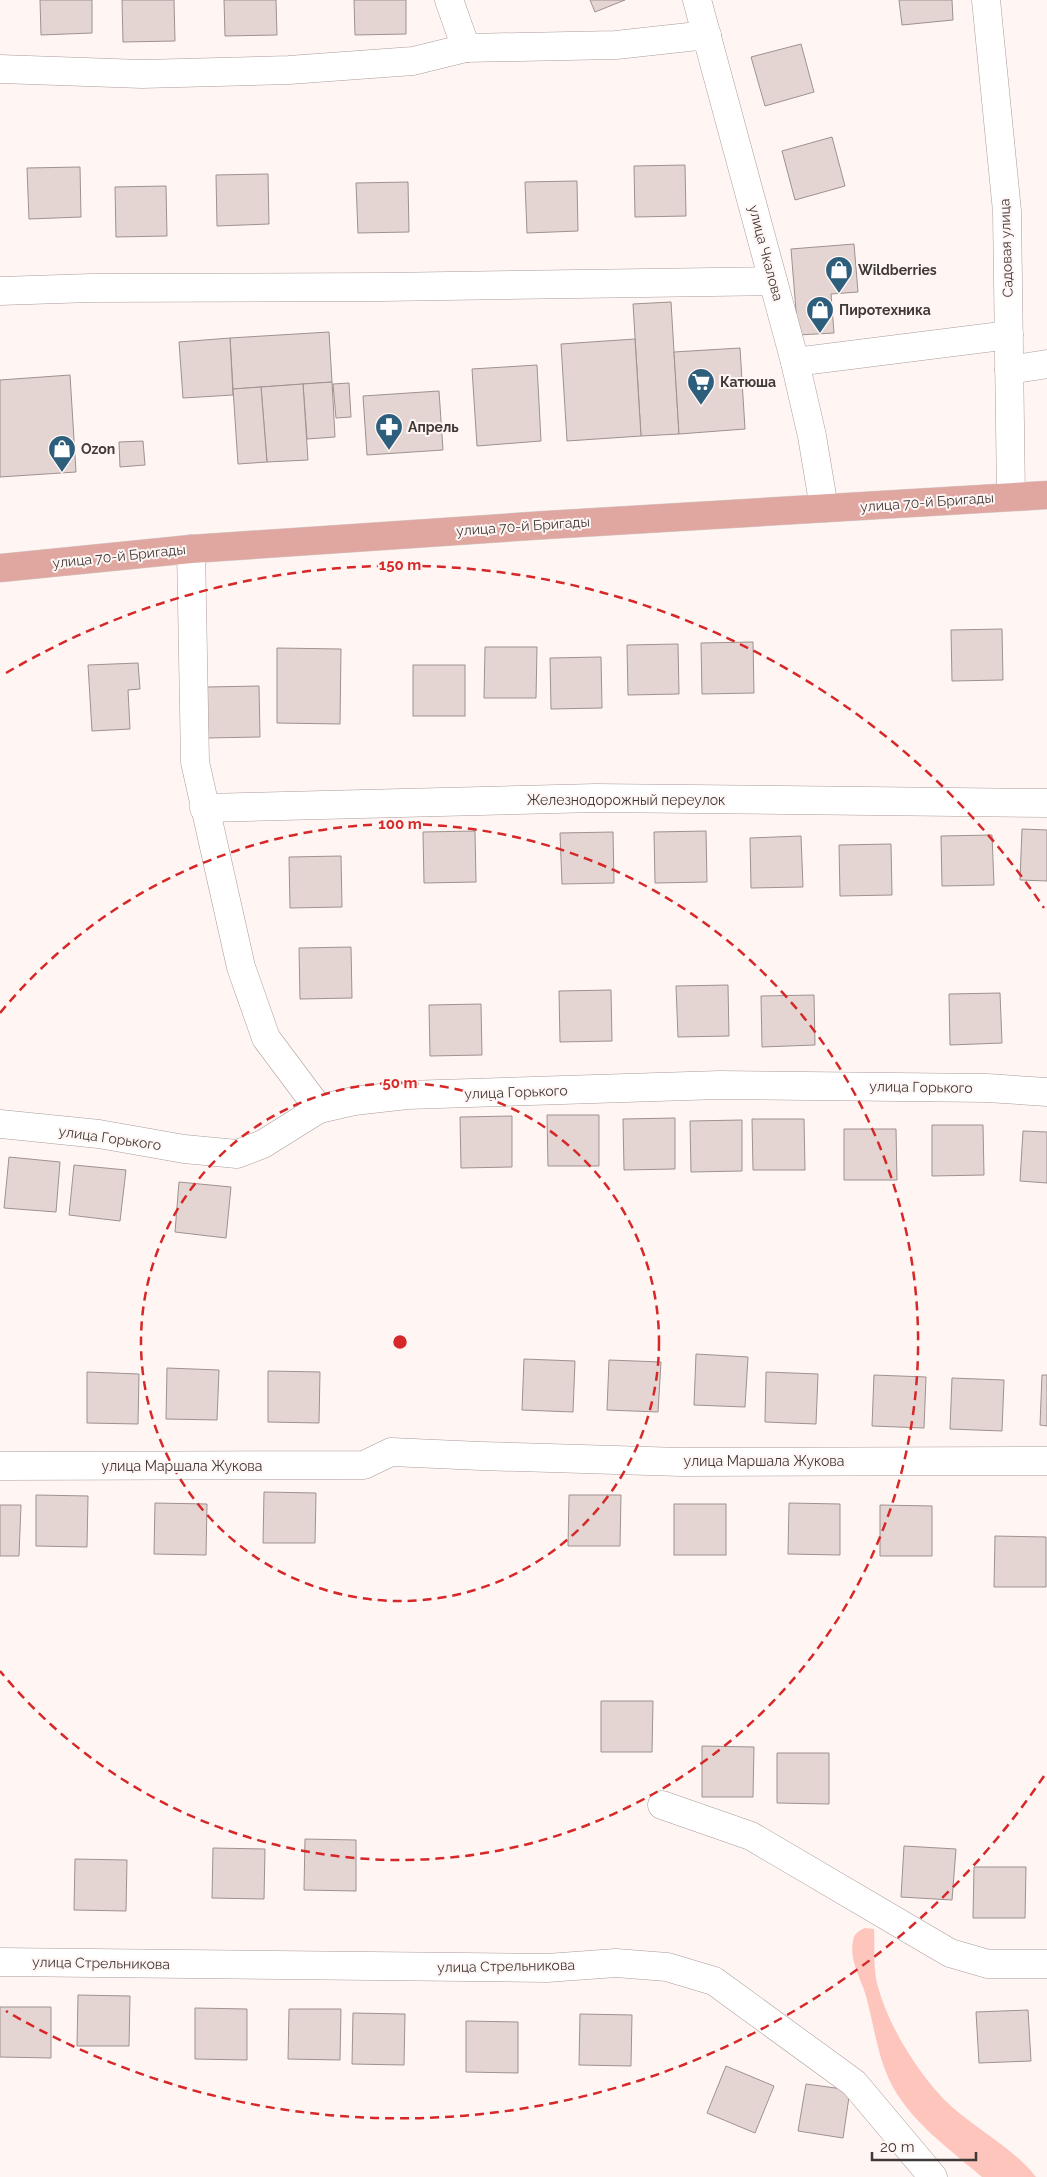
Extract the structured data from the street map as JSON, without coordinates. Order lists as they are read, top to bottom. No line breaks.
{"streets":{"main road":["улица 70-й Бригады"],"street":["Садовая улица","улица Чкалова","Железнодорожный переулок","улица Горького","улица Маршала Жукова","улица Стрельникова"]},"crossings":[["Садовая улица","улица 70-й Бригады"],["улица Чкалова","улица 70-й Бригады"]],"places":{"shop":["Wildberries","Пиротехника","Ozon"],"supermarket":["Катюша"],"pharmacy":["Апрель"]},"scale_bar":"20 m","rings":["150 m","100 m","50 m"]}
